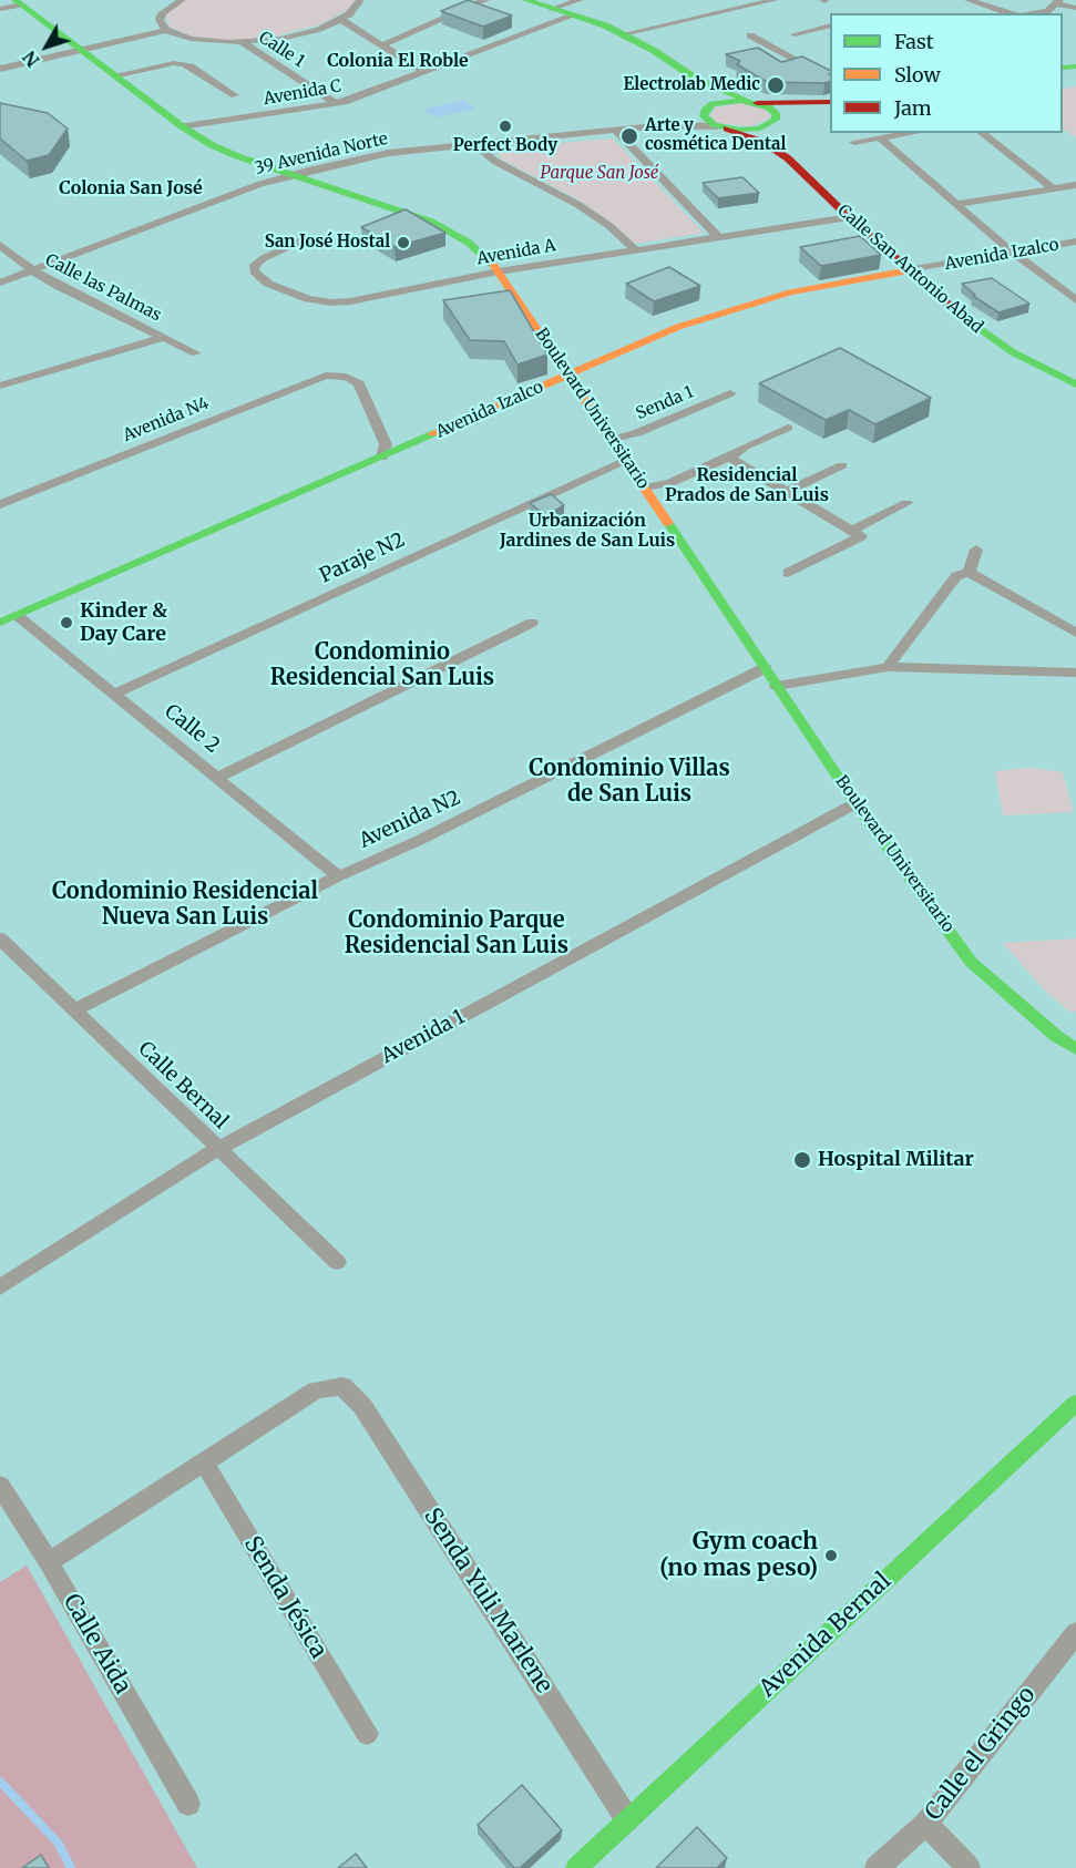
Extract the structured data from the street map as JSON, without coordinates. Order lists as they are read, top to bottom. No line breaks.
{"streets":{"street":["Calle 1","Avenida C","39 Avenida Norte","Avenida A","Avenida Izalco","Calle San Antonio Abad","Calle las Palmas","Senda 1","Boulevard Universitario","Avenida N4","Paraje N2","Calle 2","Avenida N2","Avenida 1","Calle Bernal","Senda Jésica","Senda Yuli Marlene","Avenida Bernal","Calle Aida","Calle el Gringo"]},"crossings":[["Calle 1","Avenida C"],["Avenida C","Boulevard Universitario"],["39 Avenida Norte","Calle San Antonio Abad"],["39 Avenida Norte","Calle las Palmas"],["39 Avenida Norte","Boulevard Universitario"],["Avenida A","Calle San Antonio Abad"],["Avenida A","Boulevard Universitario"],["Avenida Izalco","Calle San Antonio Abad"],["Avenida Izalco","Boulevard Universitario"],["Avenida Izalco","Avenida N4"],["Avenida Izalco","Calle 2"],["Senda 1","Boulevard Universitario"],["Boulevard Universitario","Paraje N2"],["Boulevard Universitario","Avenida N2"],["Boulevard Universitario","Avenida 1"],["Paraje N2","Calle 2"],["Calle 2","Avenida N2"],["Avenida N2","Calle Bernal"],["Avenida 1","Calle Bernal"],["Senda Jésica","Senda Yuli Marlene"],["Senda Yuli Marlene","Avenida Bernal"]],"districts":["Colonia El Roble","Colonia San José","Residencial Prados de San Luis","Urbanización Jardines de San Luis","Condominio Residencial San Luis","Condominio Villas de San Luis","Condominio Residencial Nueva San Luis","Condominio Parque Residencial San Luis"],"parks":["Parque San José"],"places":["Electrolab Medic","Perfect Body","Arte y cosmética Dental","San José Hostal","Kinder & Day Care","Hospital Militar","Gym coach (no mas peso)"],"legend":["Fast","Slow","Jam"],"north":"bottom left"}
